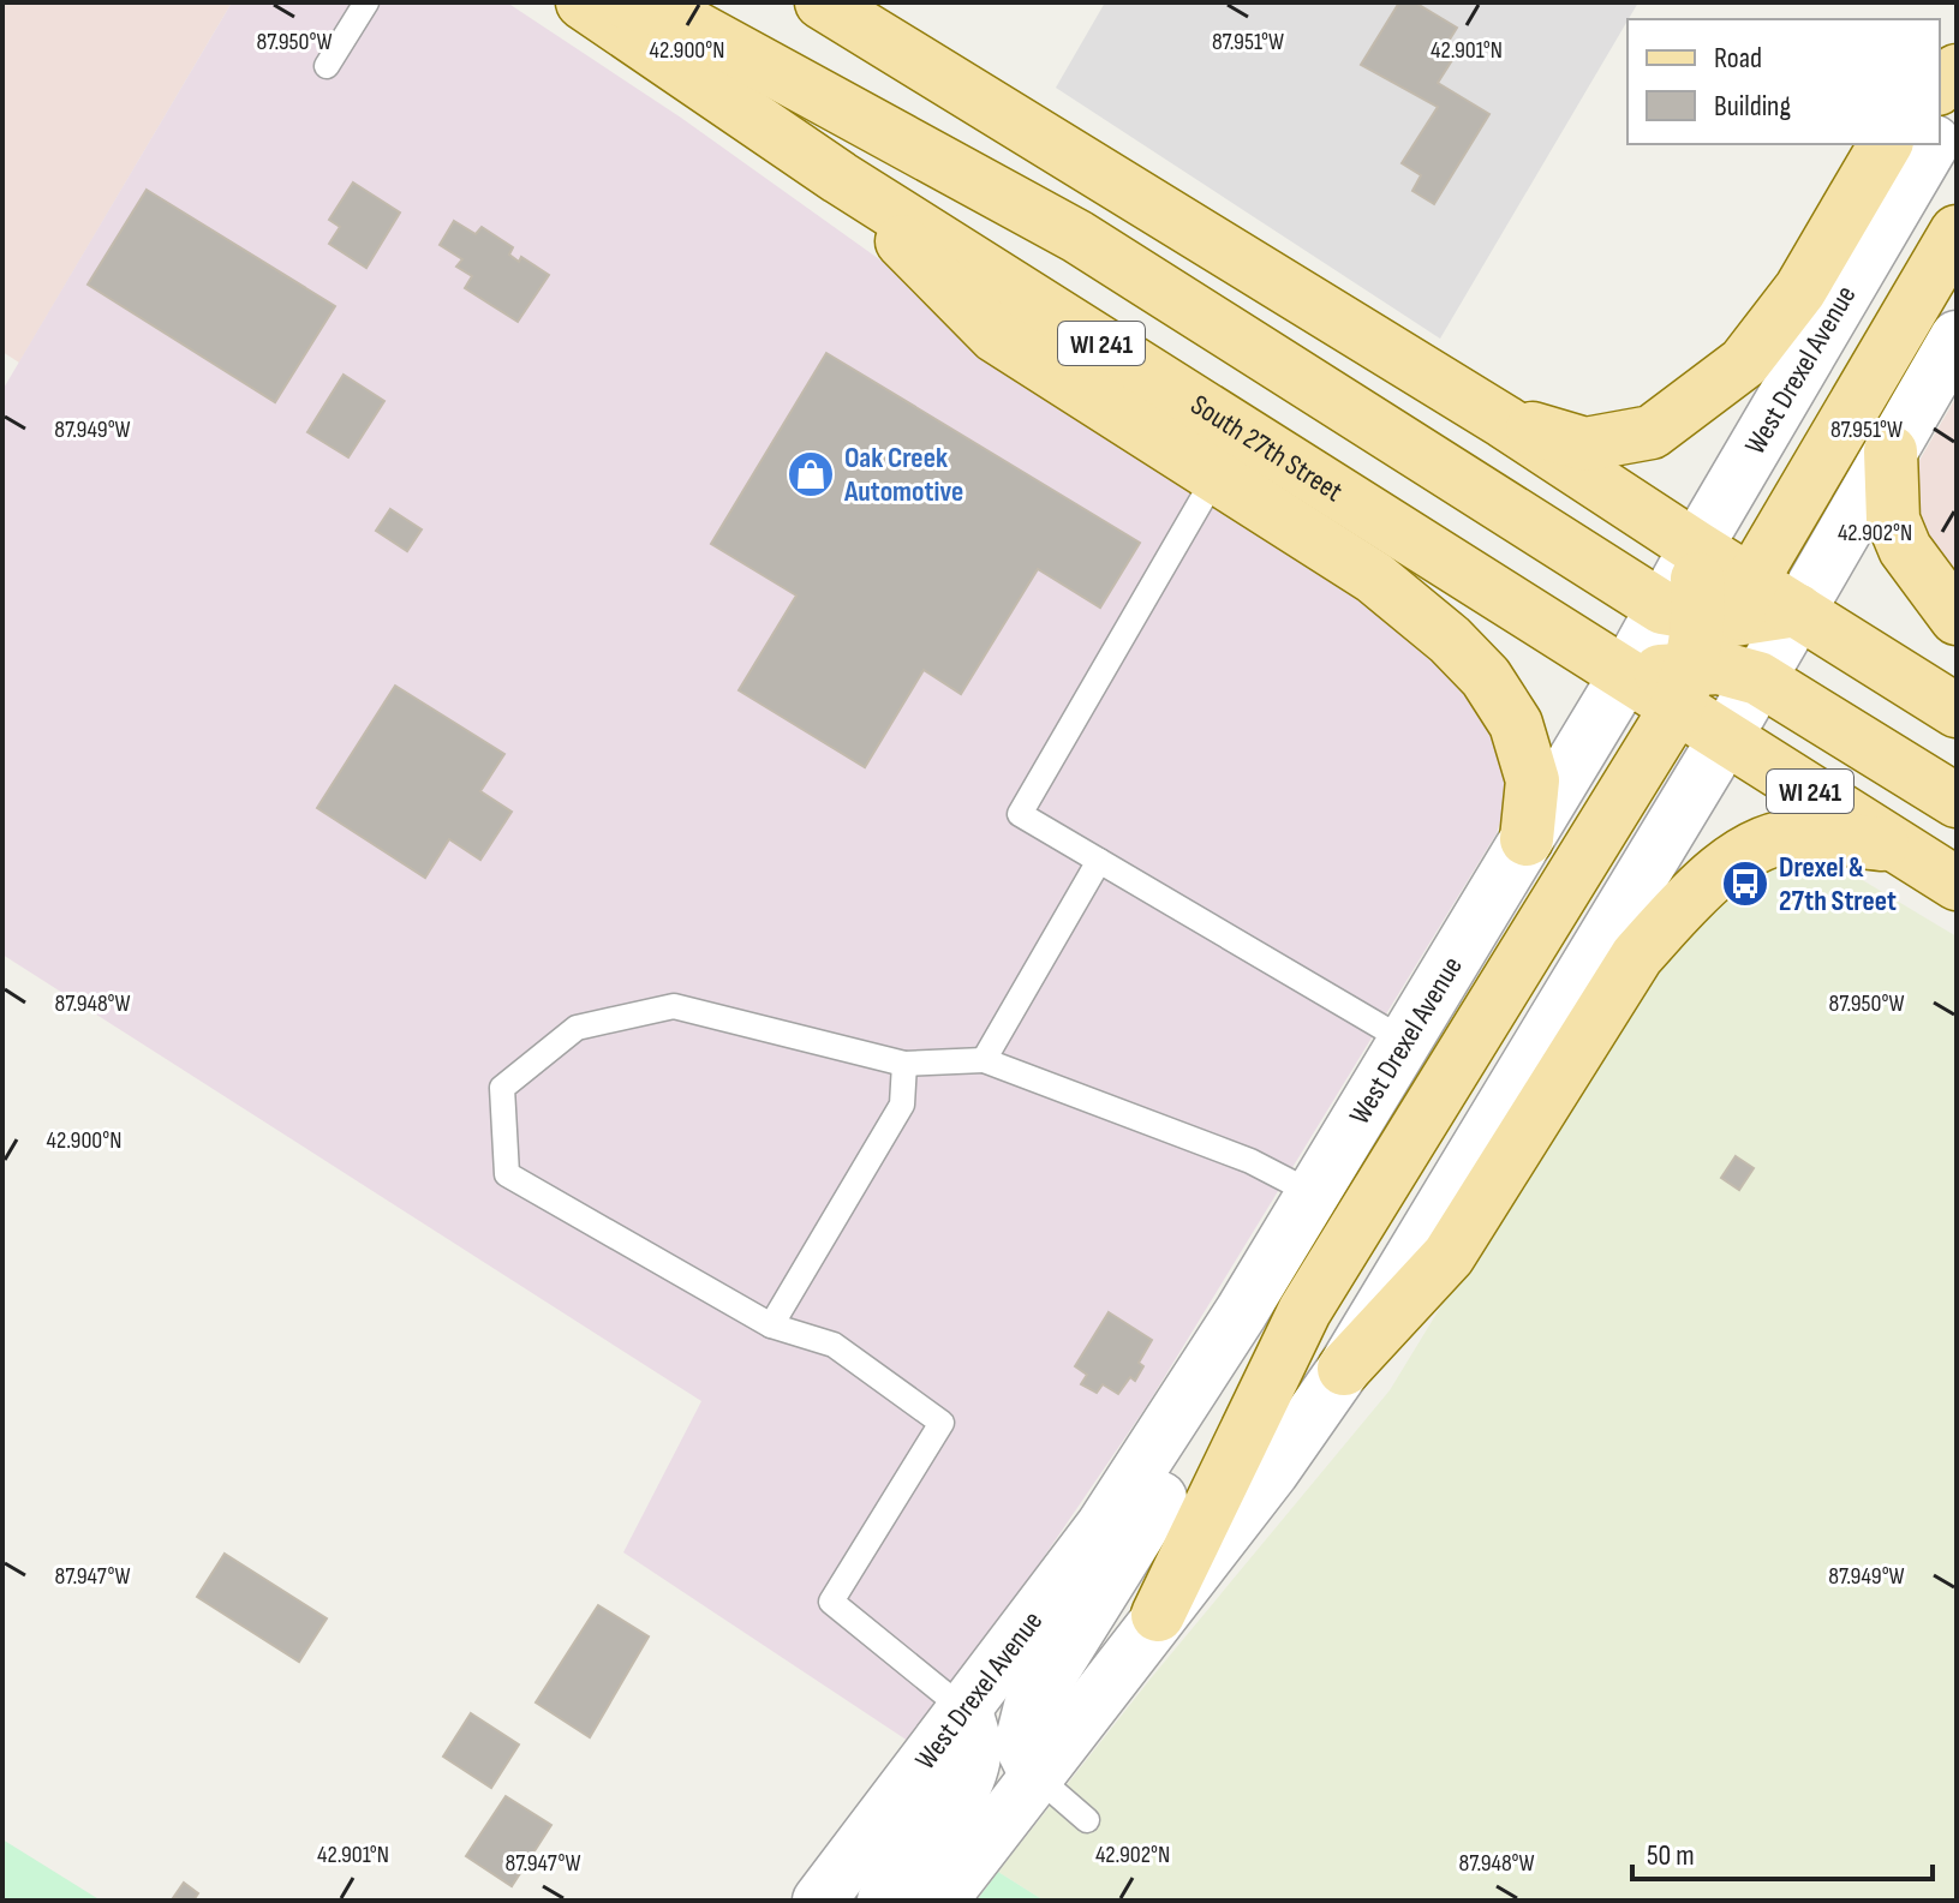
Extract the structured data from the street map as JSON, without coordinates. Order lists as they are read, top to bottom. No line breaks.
{"streets":{"main road":["WI 241","South 27th Street"],"street":["West Drexel Avenue"]},"crossings":[["West Drexel Avenue","South 27th Street"]],"places":{"shop":["Oak Creek Automotive"],"bus stop":["Drexel & 27th Street"]},"legend":["Road","Building"],"scale_bar":"50 m","coordinates":["87.950°W","87.951°W","42.900°N","42.901°N","87.949°W","42.902°N","87.948°W","87.947°W"]}
